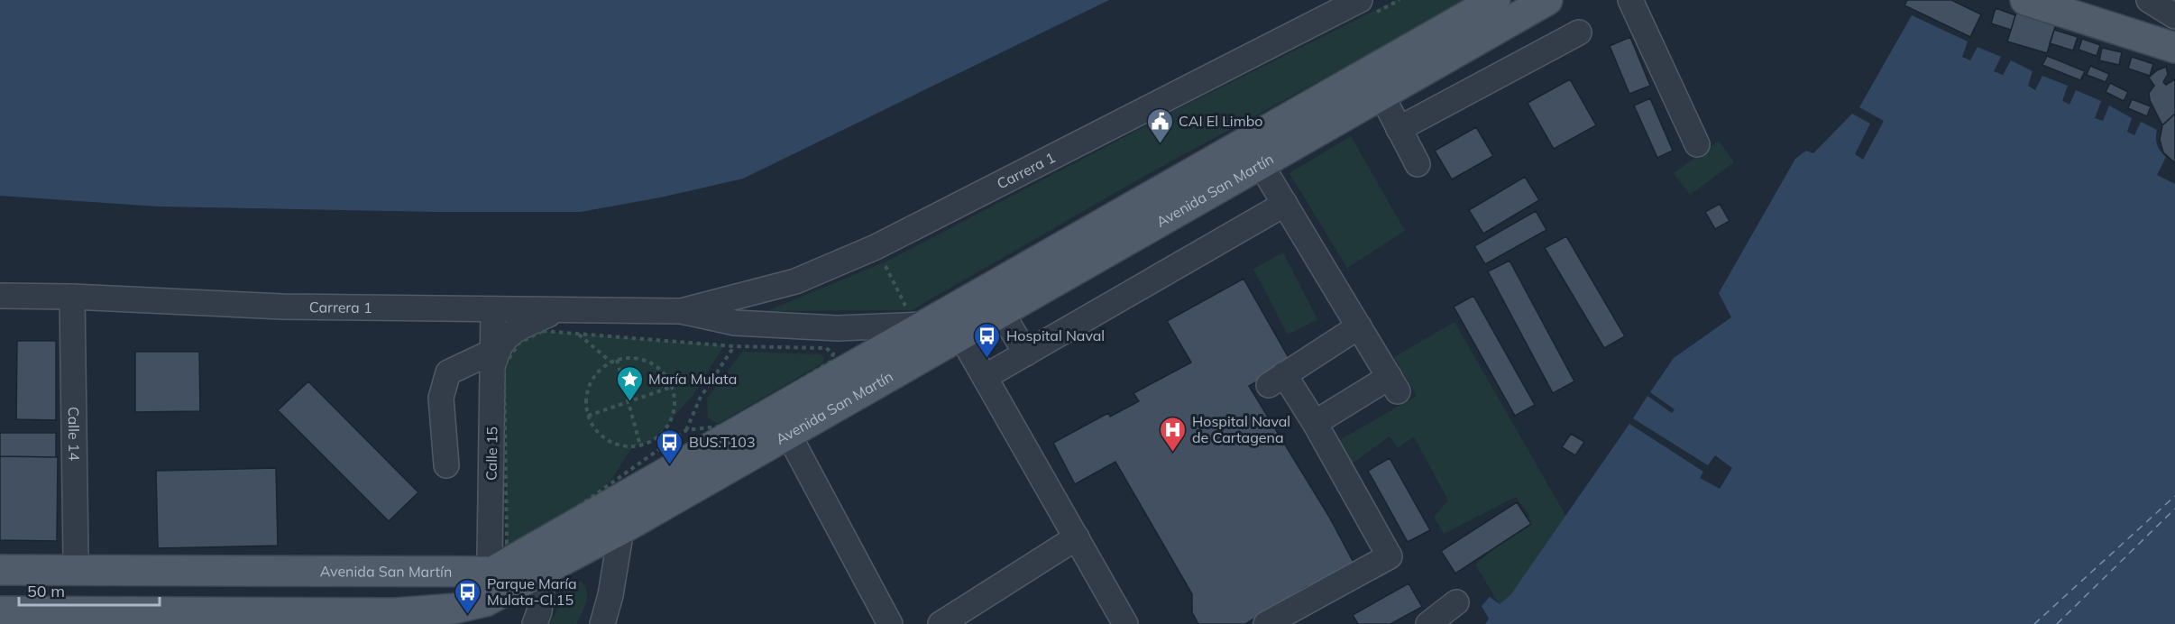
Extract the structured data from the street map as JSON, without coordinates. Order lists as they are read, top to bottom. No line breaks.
{"streets":{"main road":["Avenida San Martín"],"street":["Carrera 1","Calle 14","Calle 15"]},"crossings":[["Carrera 1","Avenida San Martín"],["Carrera 1","Calle 14"],["Carrera 1","Calle 15"],["Avenida San Martín","Calle 14"],["Avenida San Martín","Calle 15"]],"places":{"public building":["CAI El Limbo"],"bus stop":["Hospital Naval","BUS.T103","Parque María Mulata-Cl.15"],"place":["María Mulata"],"hospital":["Hospital Naval de Cartagena"]},"scale_bar":"50 m"}
